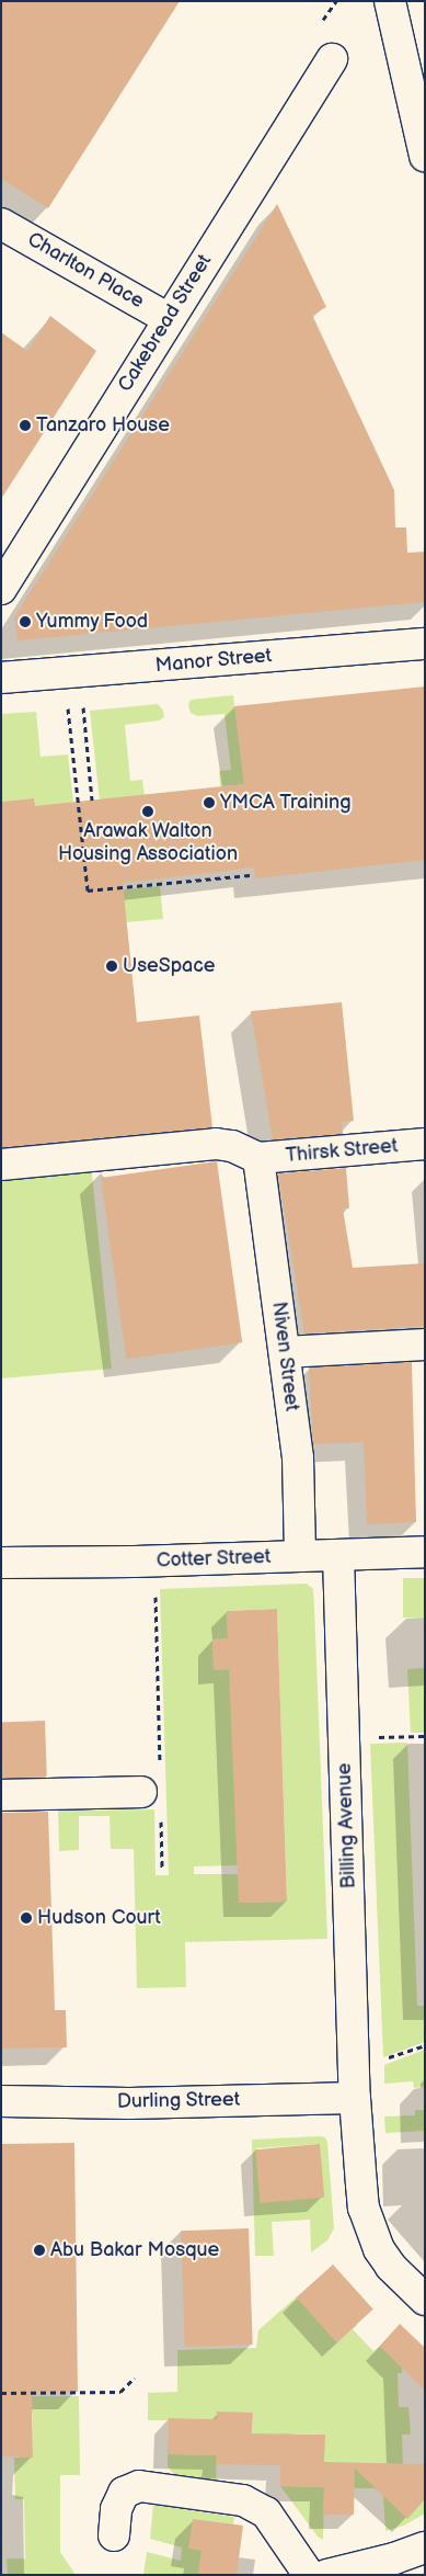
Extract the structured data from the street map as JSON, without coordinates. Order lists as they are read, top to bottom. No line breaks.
{"streets":{"main road":["Charlton Place","Cakebread Street","Manor Street","Thirsk Street","Niven Street","Cotter Street","Billing Avenue","Durling Street"]},"crossings":[["Charlton Place","Cakebread Street"],["Thirsk Street","Niven Street"],["Niven Street","Cotter Street"],["Cotter Street","Billing Avenue"],["Billing Avenue","Durling Street"]],"places":["Tanzaro House","Yummy Food","YMCA Training","Arawak Walton Housing Association","UseSpace","Hudson Court","Abu Bakar Mosque"]}
